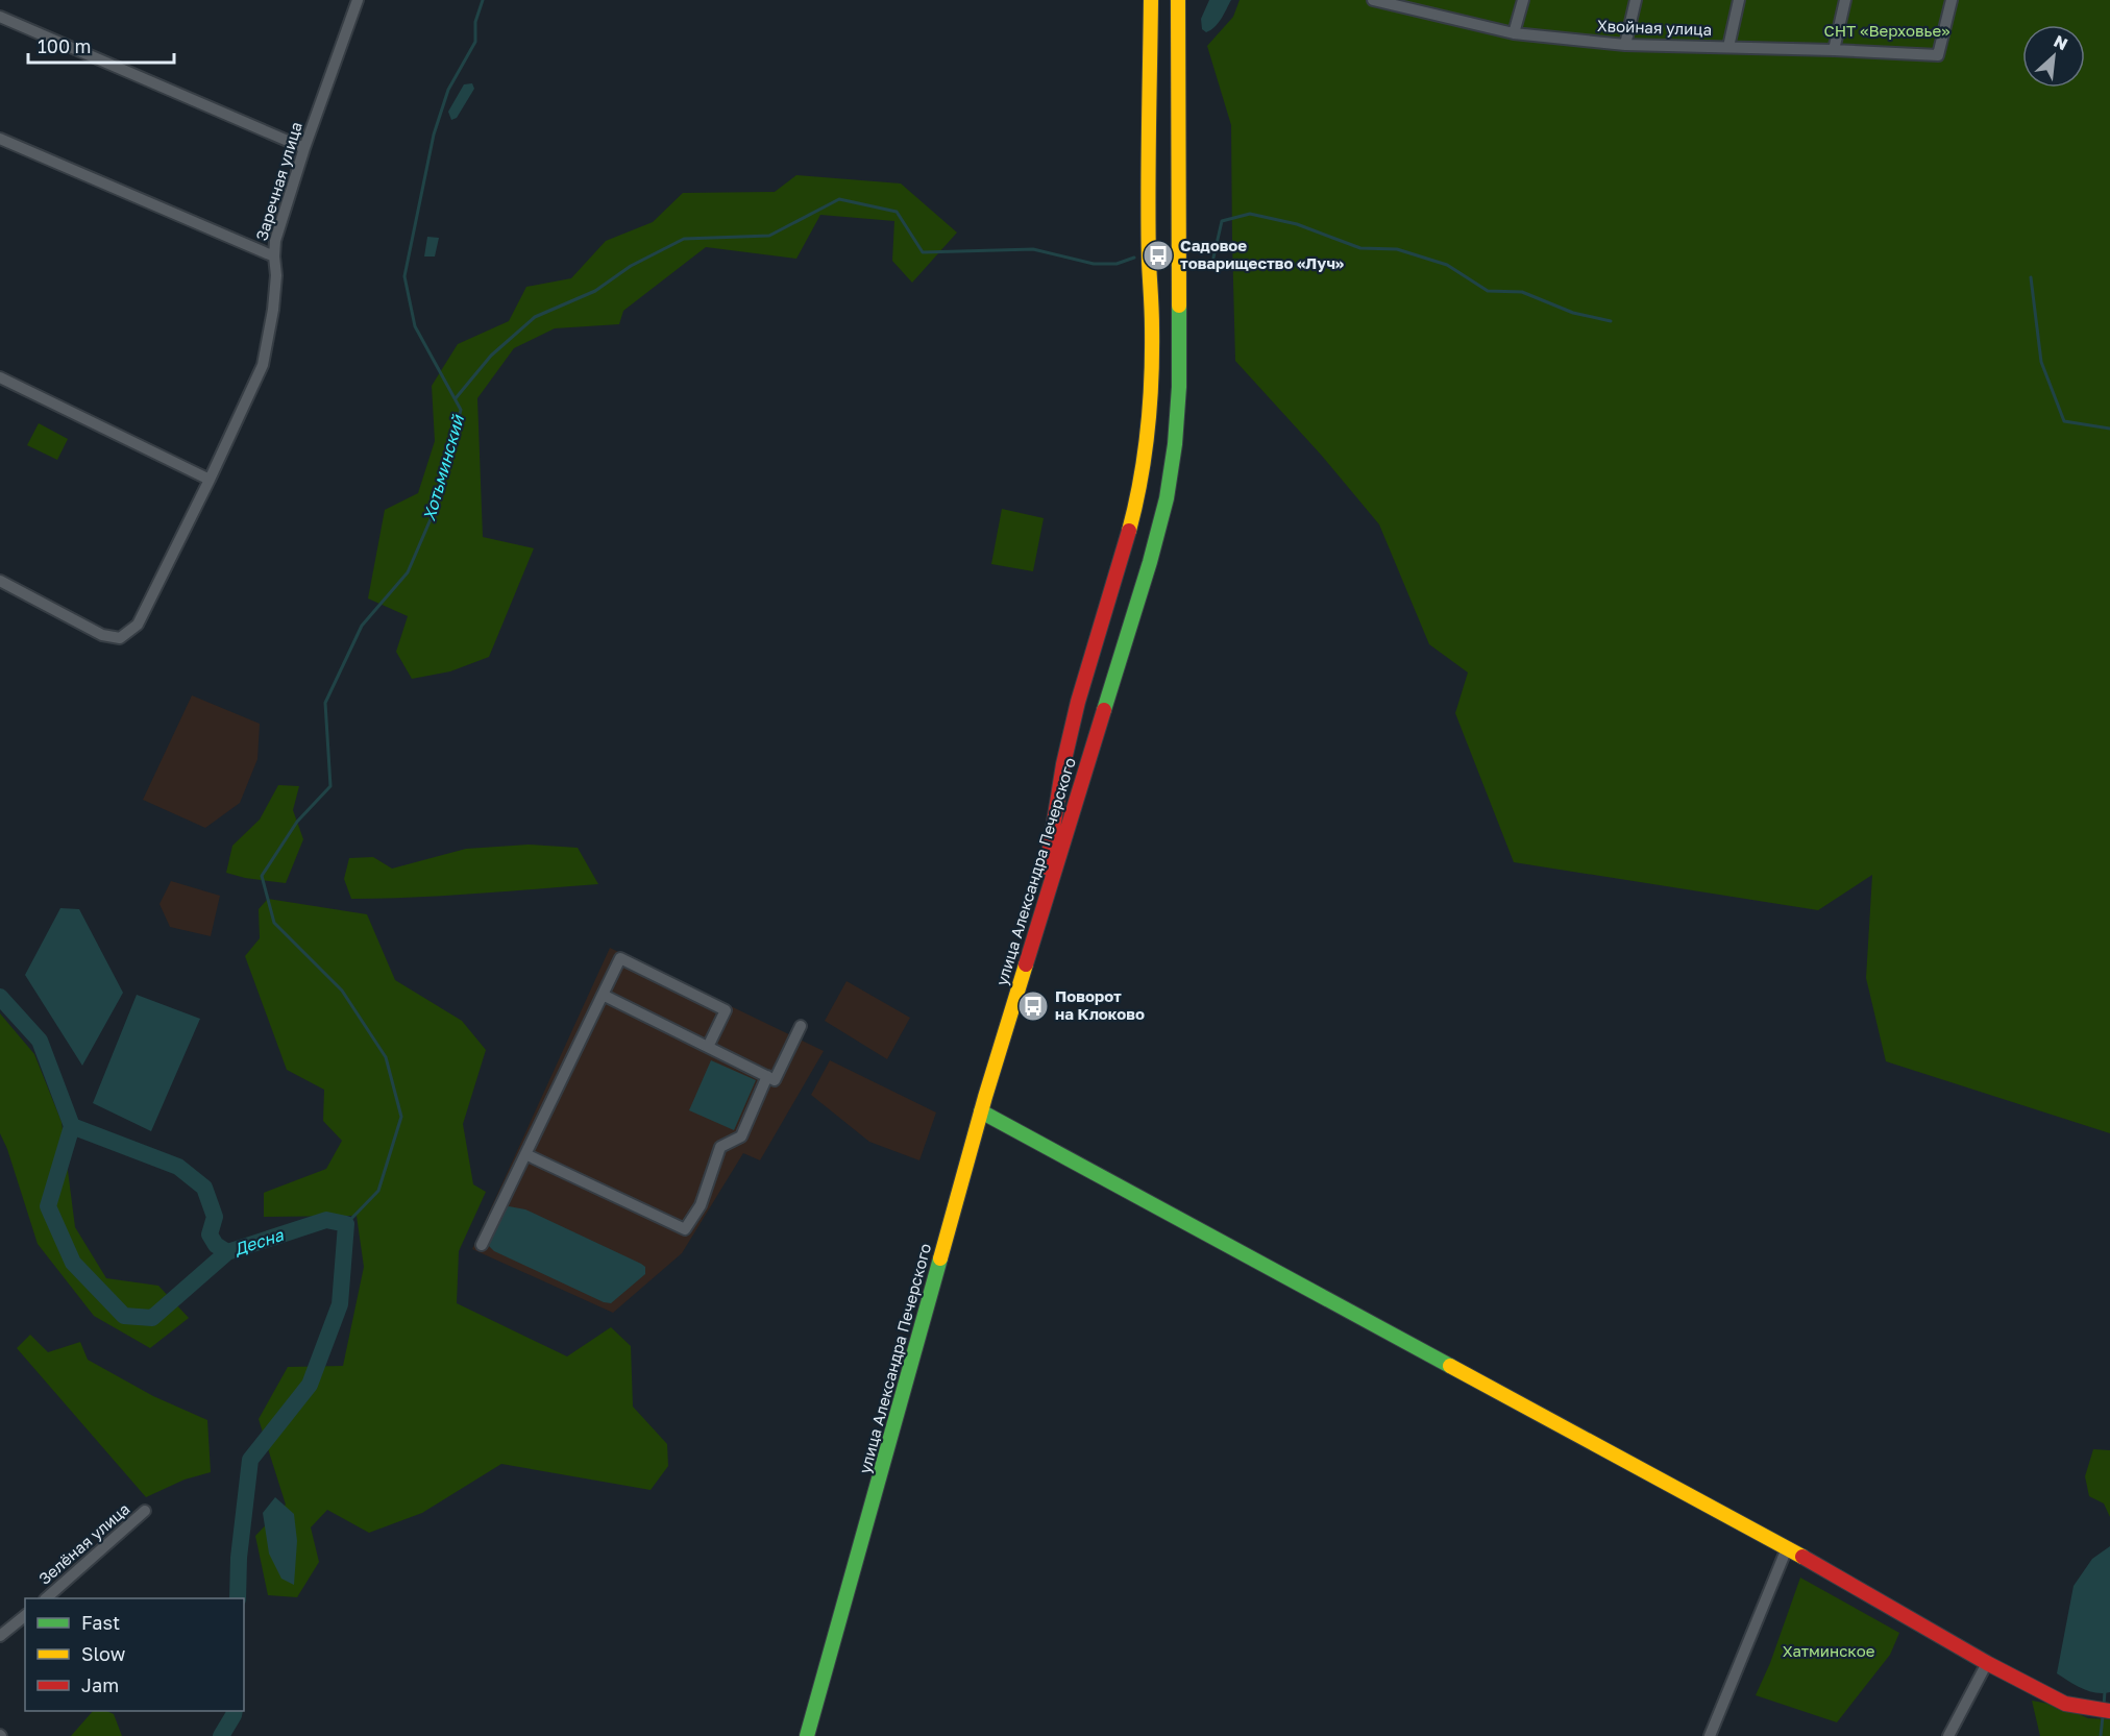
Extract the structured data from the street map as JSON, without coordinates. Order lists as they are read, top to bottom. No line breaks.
{"streets":{"street":["Хвойная улица","Заречная улица","улица Александра Печерского","Зелёная улица"]},"water":["Хотьминский","Десна"],"parks":["СНТ «Верховье»","Хатминское"],"places":{"bus stop":["Садовое товарищество «Луч»","Поворот на Клоково"]},"legend":["Fast","Slow","Jam"],"scale_bar":"100 m","north":"top right"}
